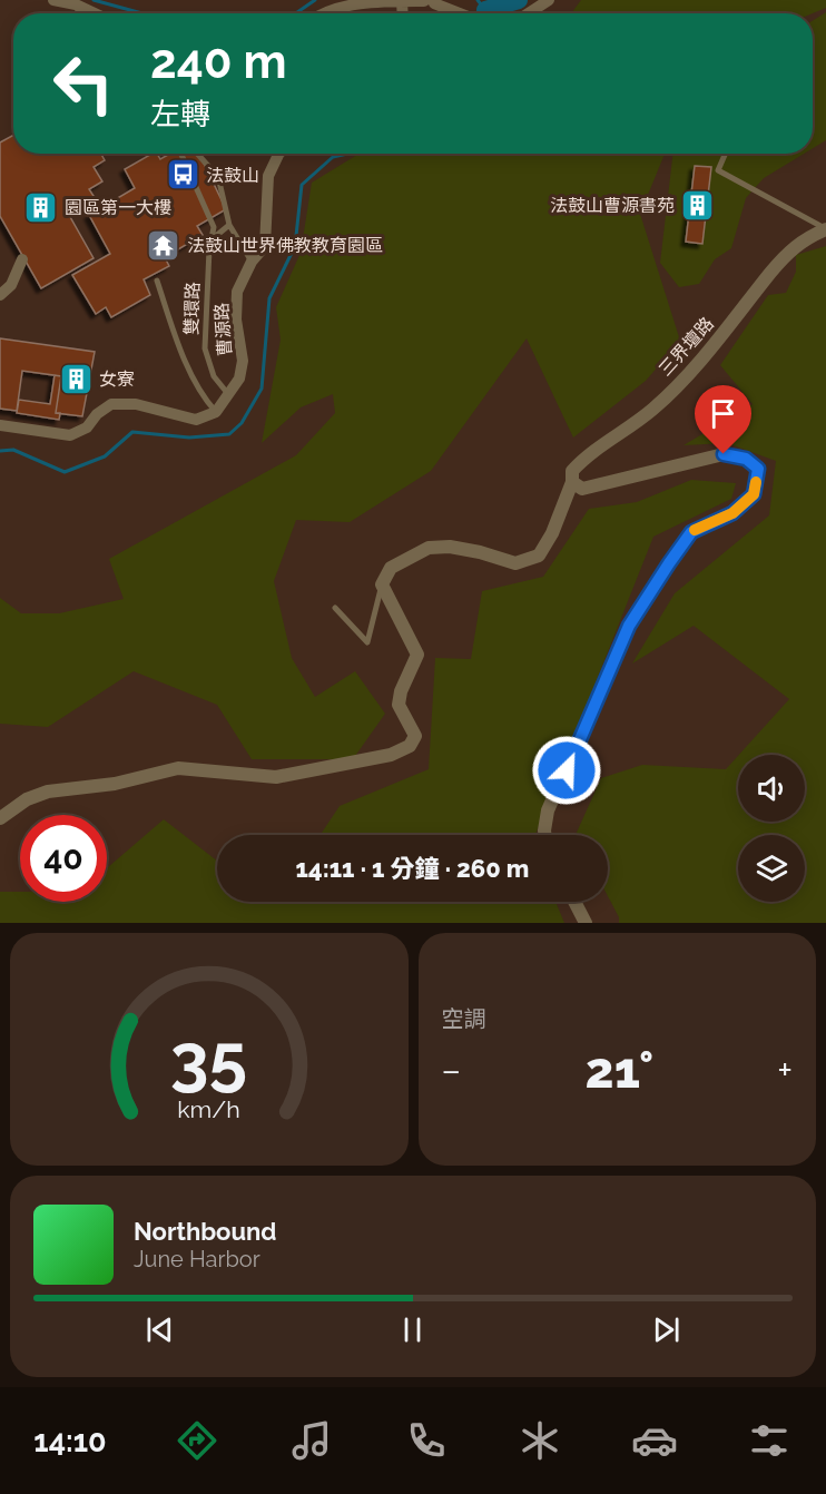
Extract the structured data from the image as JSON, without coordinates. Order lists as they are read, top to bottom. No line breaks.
{"streets":{"street":["曹源路","三界壇路"],"lane":["雙環路"]},"crossings":[["雙環路","曹源路"]],"places":{"bus stop":["法鼓山"],"building":["法鼓山曹源書苑","園區第一大樓","女寮"],"temple":["法鼓山世界佛教教育園區"]},"page":{"turn":["240 m","左轉"],"limit":"40","trip":"14:11 · 1 分鐘 · 260 m","tile":"空調","heat":["−","21°","+"],"song":["Northbound","June Harbor"],"tabs":"14:10","gauge":["35","km/h"]}}
